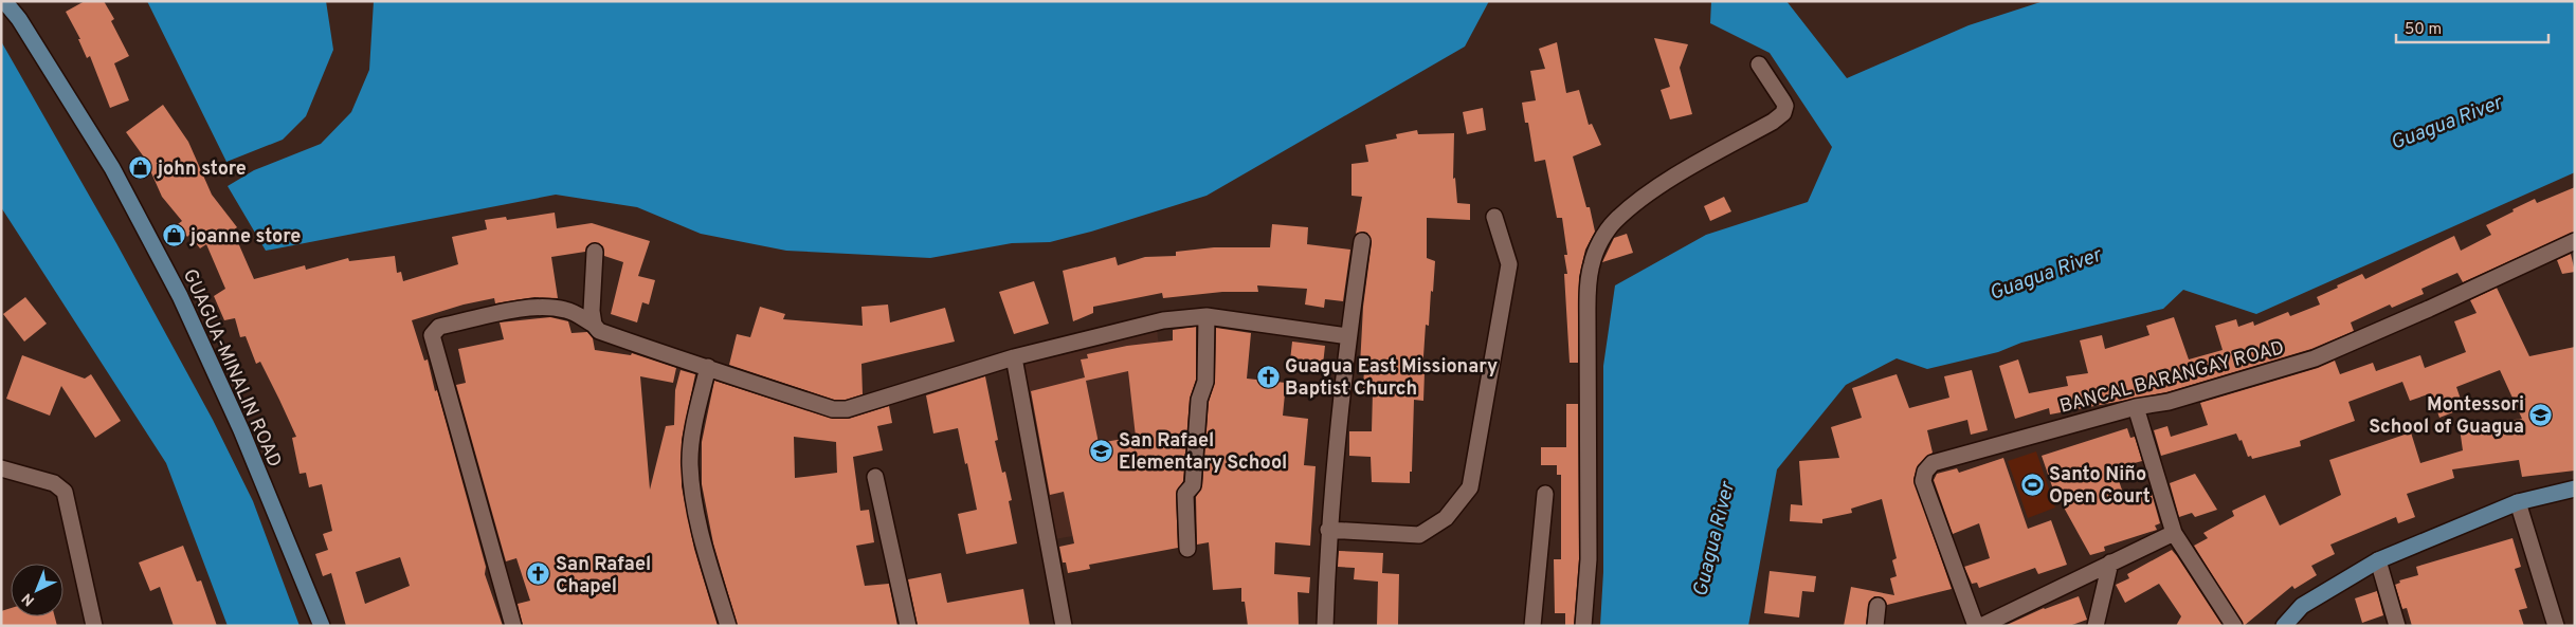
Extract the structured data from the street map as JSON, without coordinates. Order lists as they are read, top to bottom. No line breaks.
{"streets":{"main road":["GUAGUA-MINALIN ROAD"],"street":["BANCAL BARANGAY ROAD"]},"water":["Guagua River"],"places":{"shop":["john store","joanne store"],"church":["Guagua East Missionary Baptist Church","San Rafael Chapel"],"school or university":["Montessori School of Guagua","San Rafael Elementary School"],"sports":["Santo Niño Open Court"]},"scale_bar":"50 m","north":"bottom left"}
